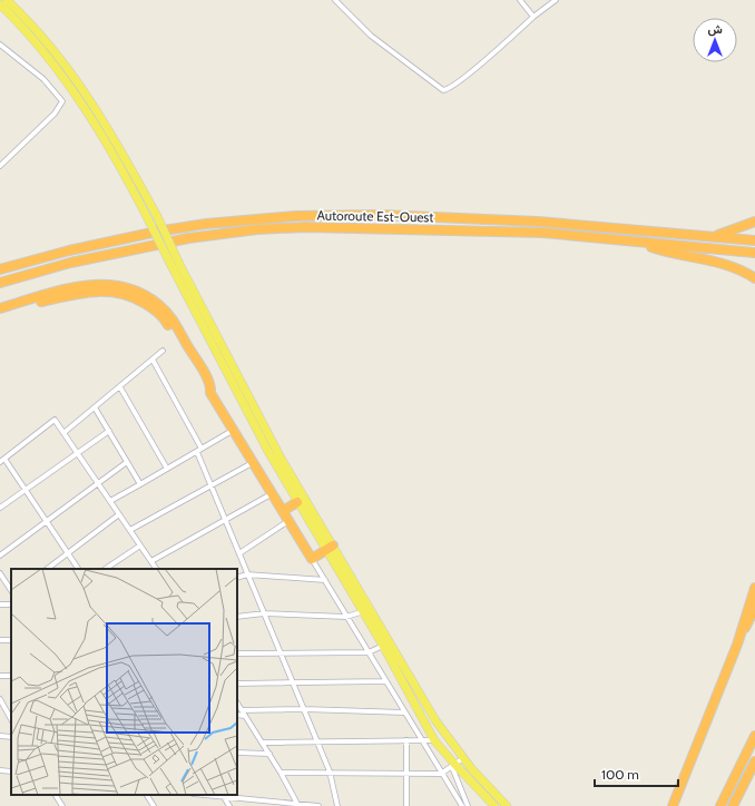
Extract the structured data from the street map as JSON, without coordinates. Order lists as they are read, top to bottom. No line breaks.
{"streets":{"highway":["Autoroute Est-Ouest"]},"scale_bar":"100 m","north":"top"}
